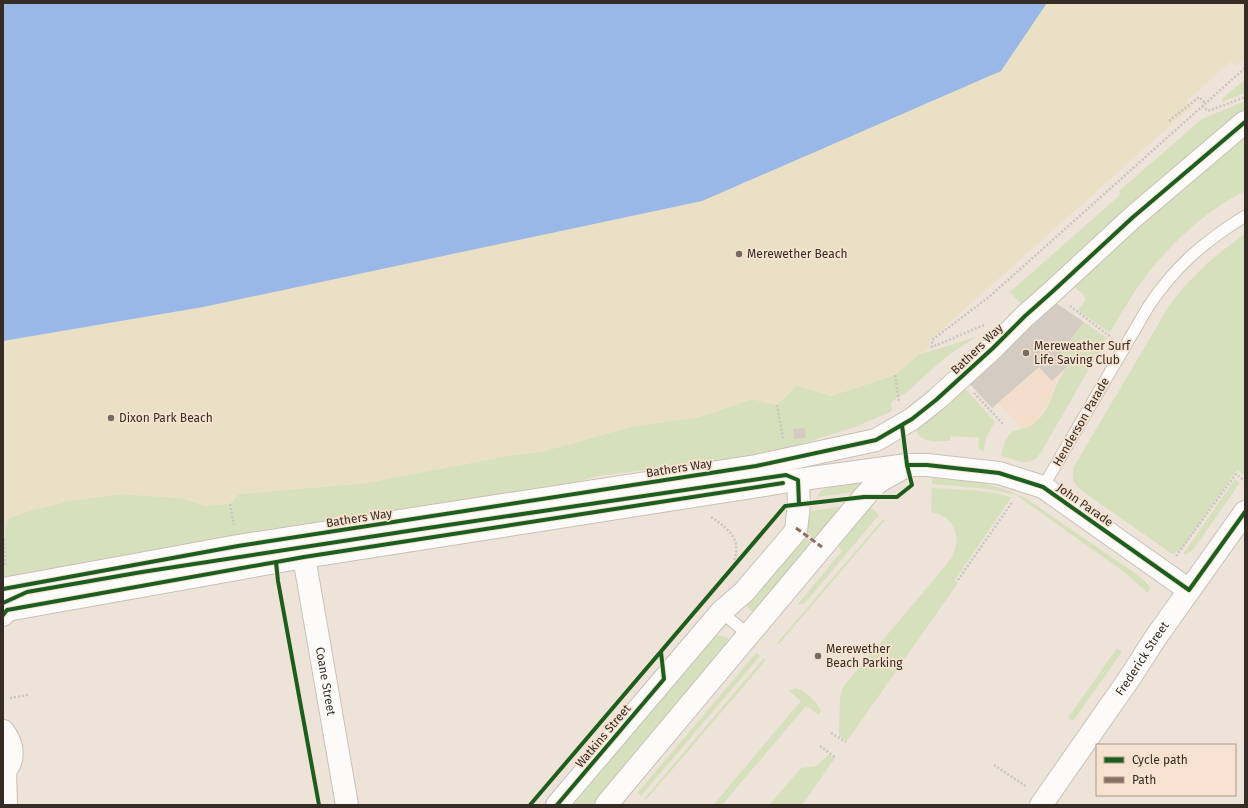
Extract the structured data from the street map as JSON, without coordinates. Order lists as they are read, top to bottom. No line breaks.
{"streets":{"street":["Bathers Way","John Parade","Frederick Street","Coane Street","Watkins Street"],"lane":["Henderson Parade"]},"crossings":[["Henderson Parade","John Parade"],["John Parade","Frederick Street"],["John Parade","Coane Street"],["John Parade","Watkins Street"]],"places":["Merewether Beach","Mereweather Surf Life Saving Club","Dixon Park Beach","Merewether Beach Parking"],"legend":["Cycle path","Path"]}
